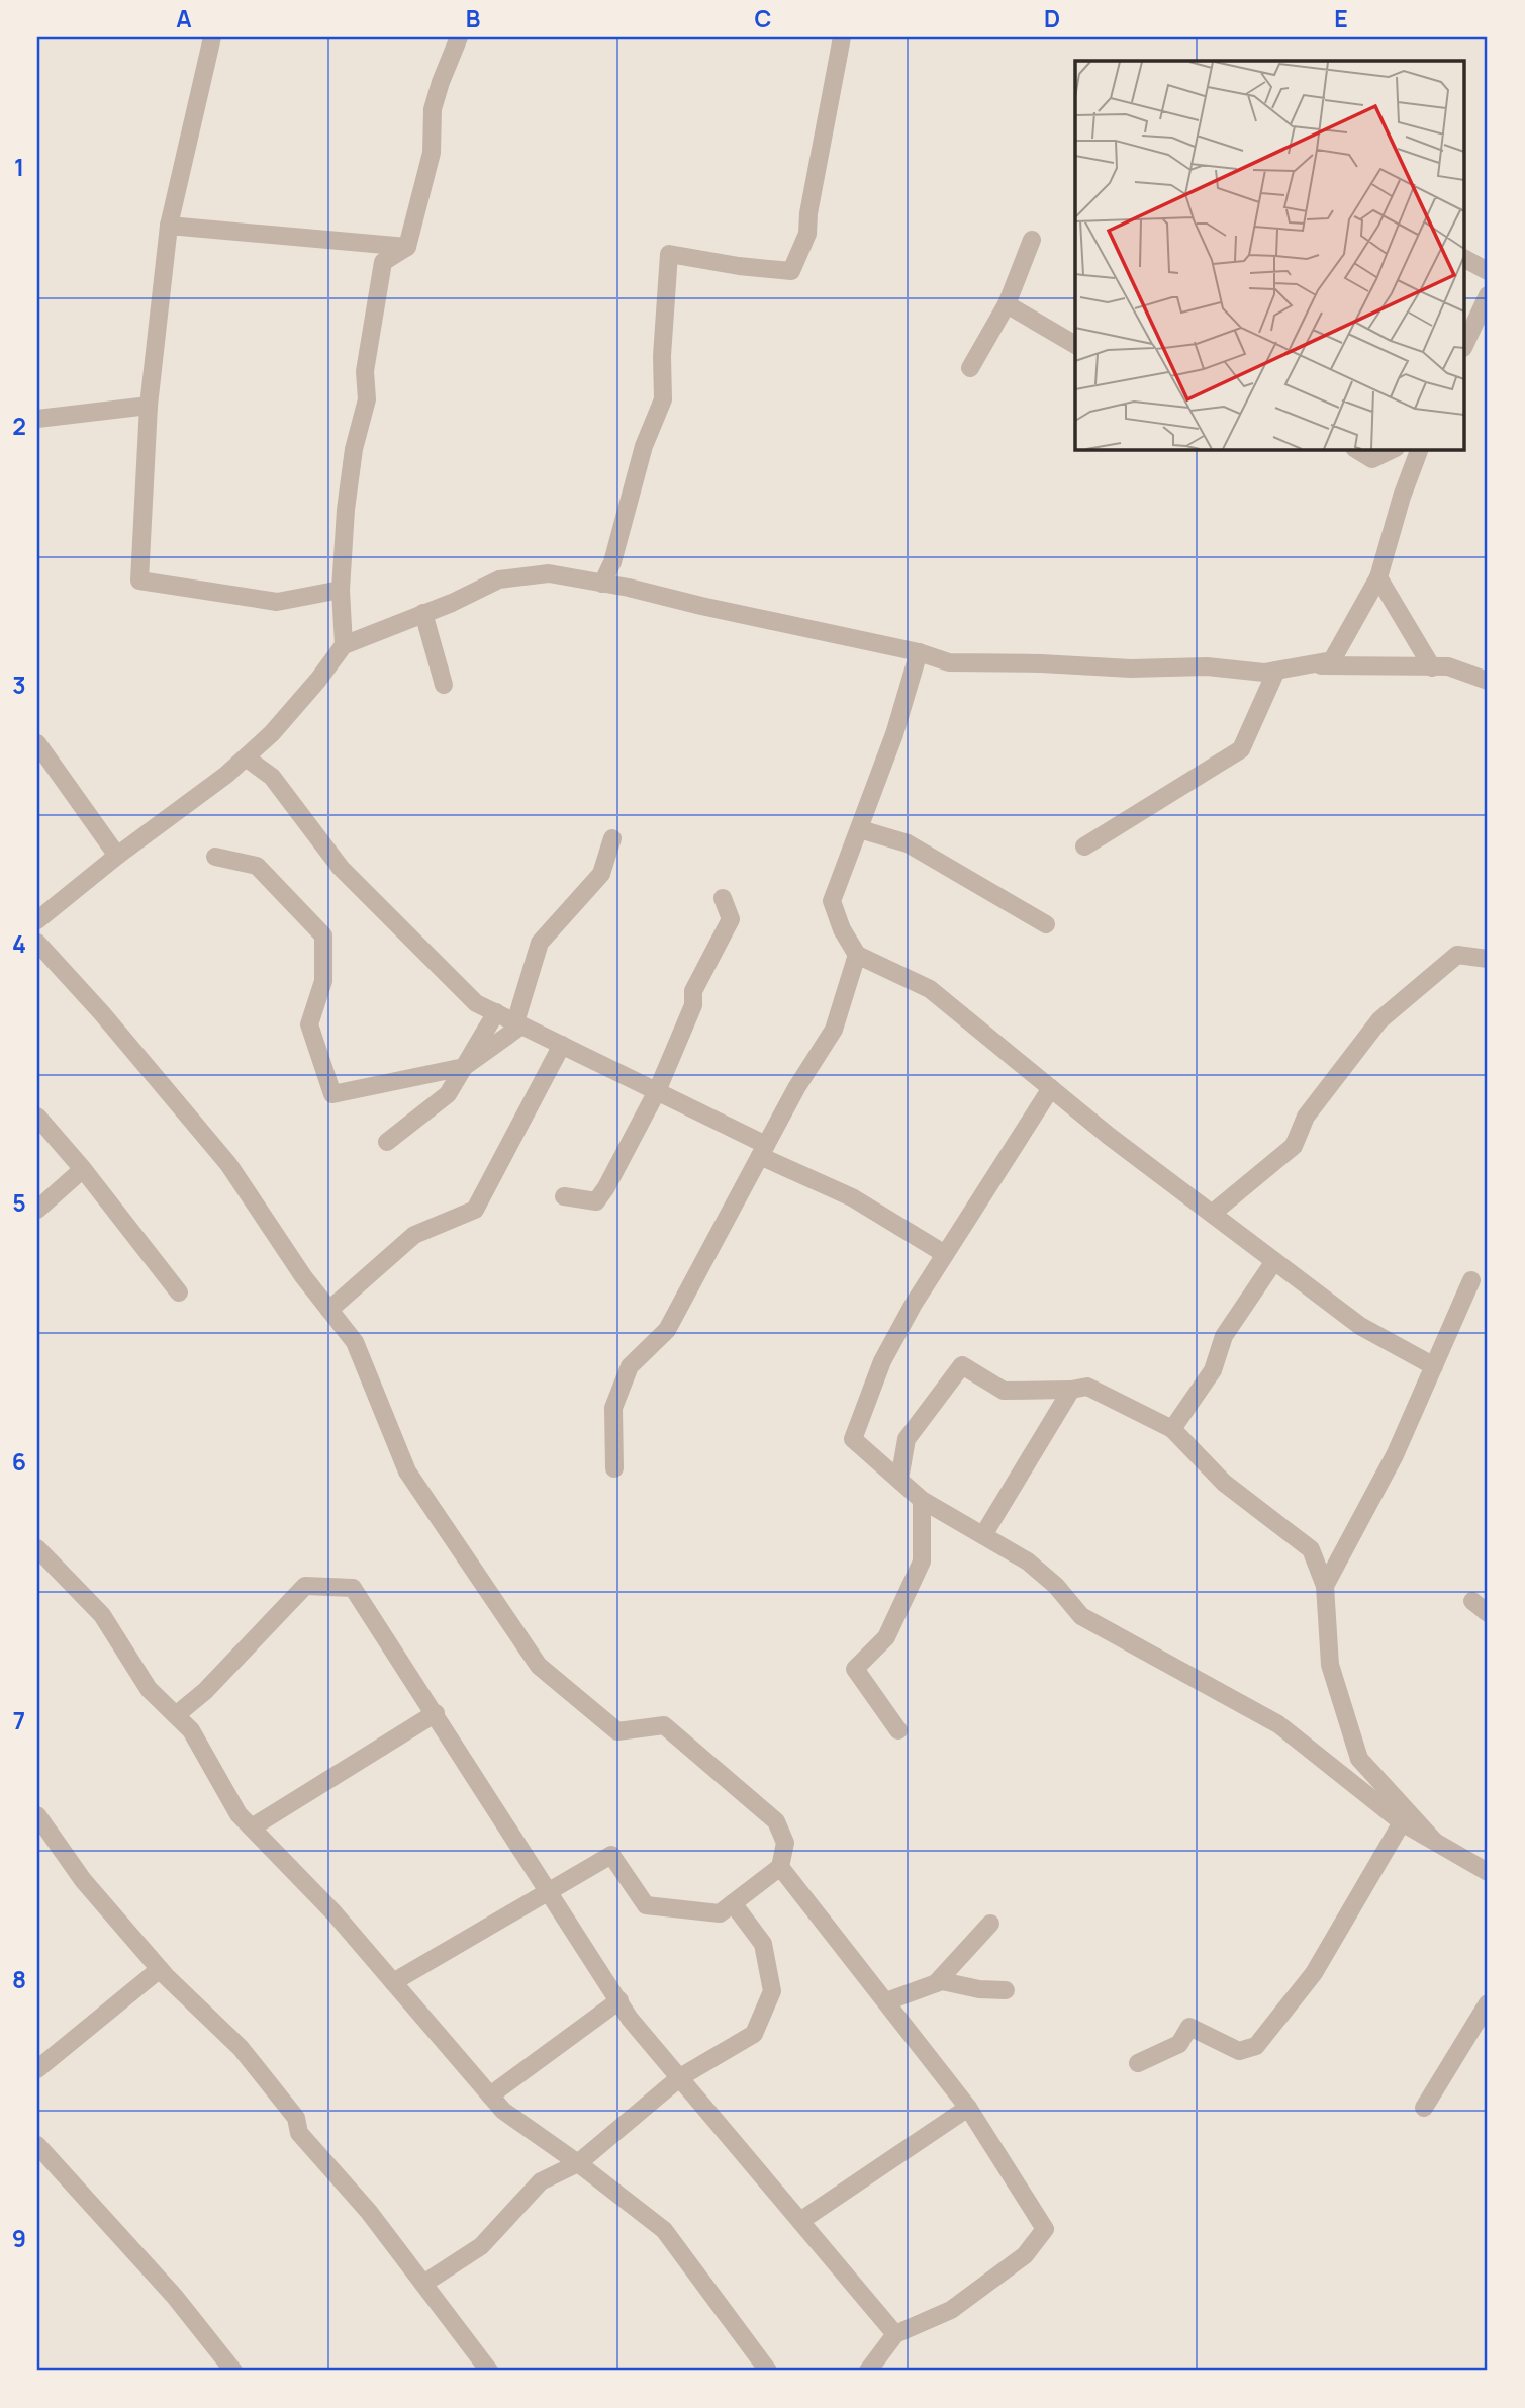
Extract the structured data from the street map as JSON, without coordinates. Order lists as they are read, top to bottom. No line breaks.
{"grid":{"columns":["A","B","C","D","E"],"rows":["1","2","3","4","5","6","7","8","9"]}}
